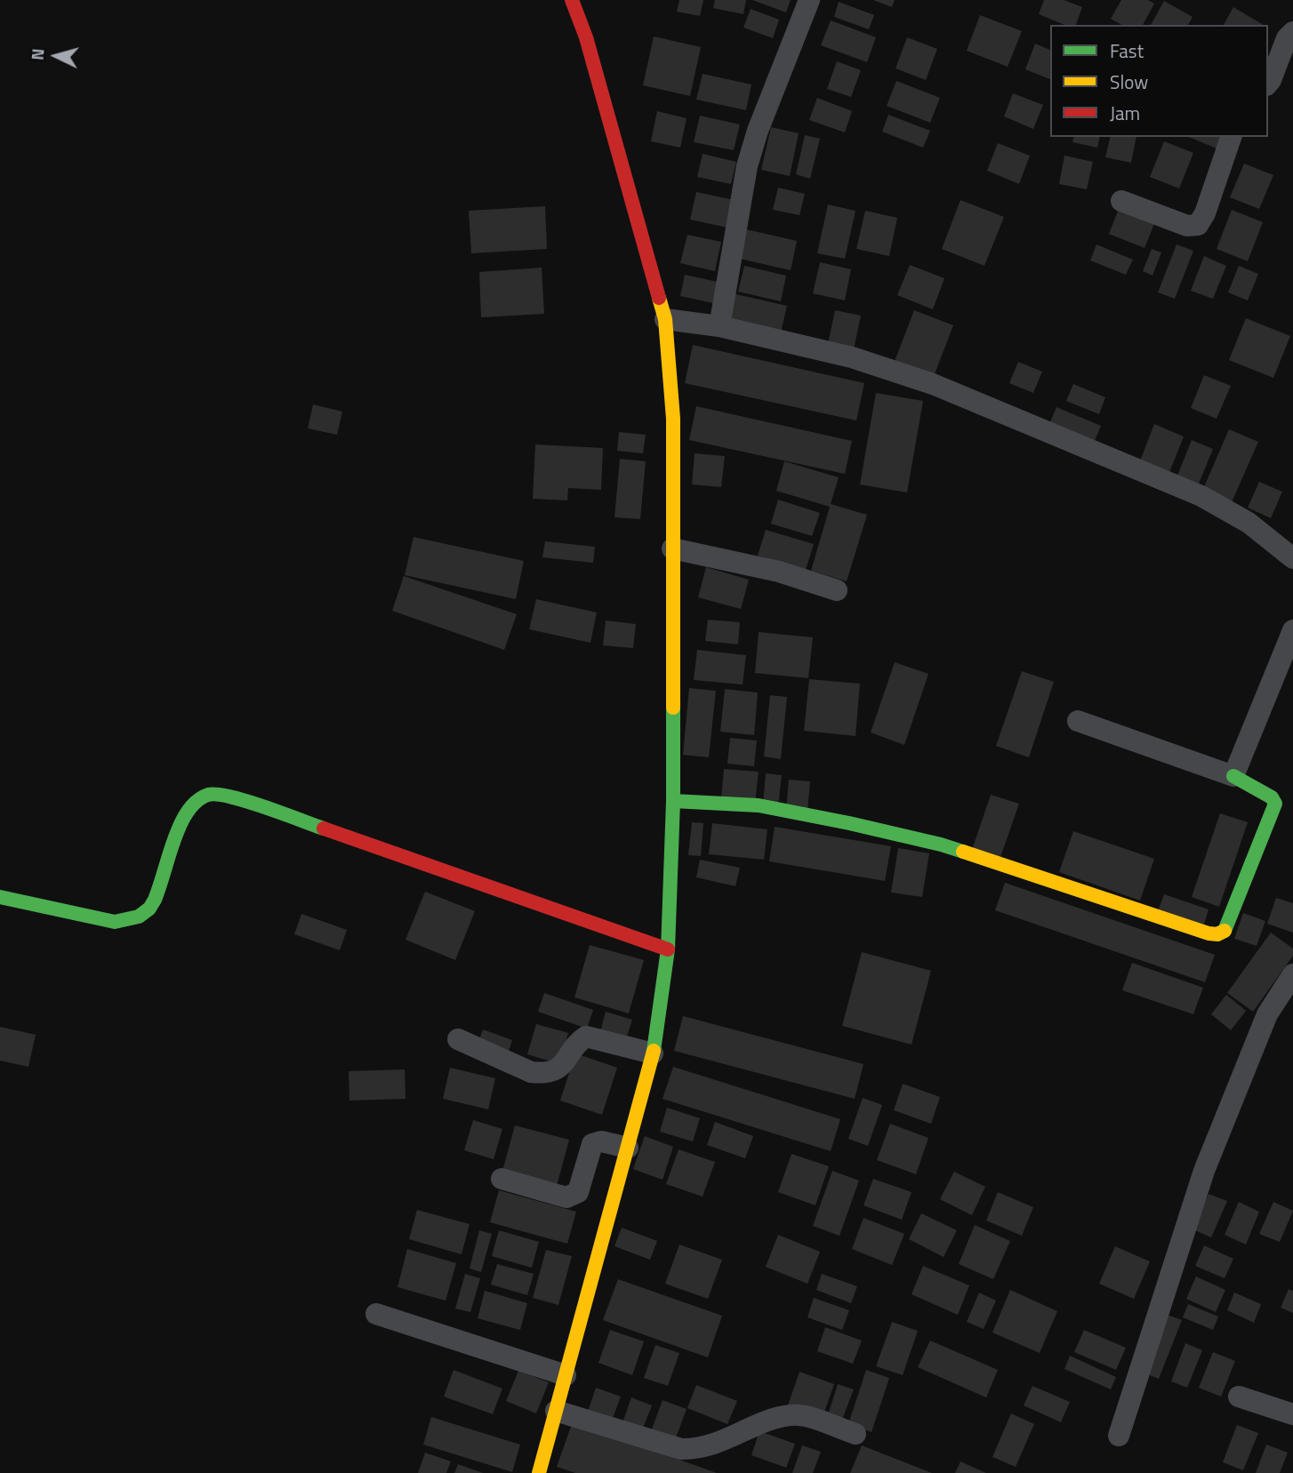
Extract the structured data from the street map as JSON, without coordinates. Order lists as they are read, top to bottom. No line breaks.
{"legend":["Fast","Slow","Jam"],"north":"left"}
